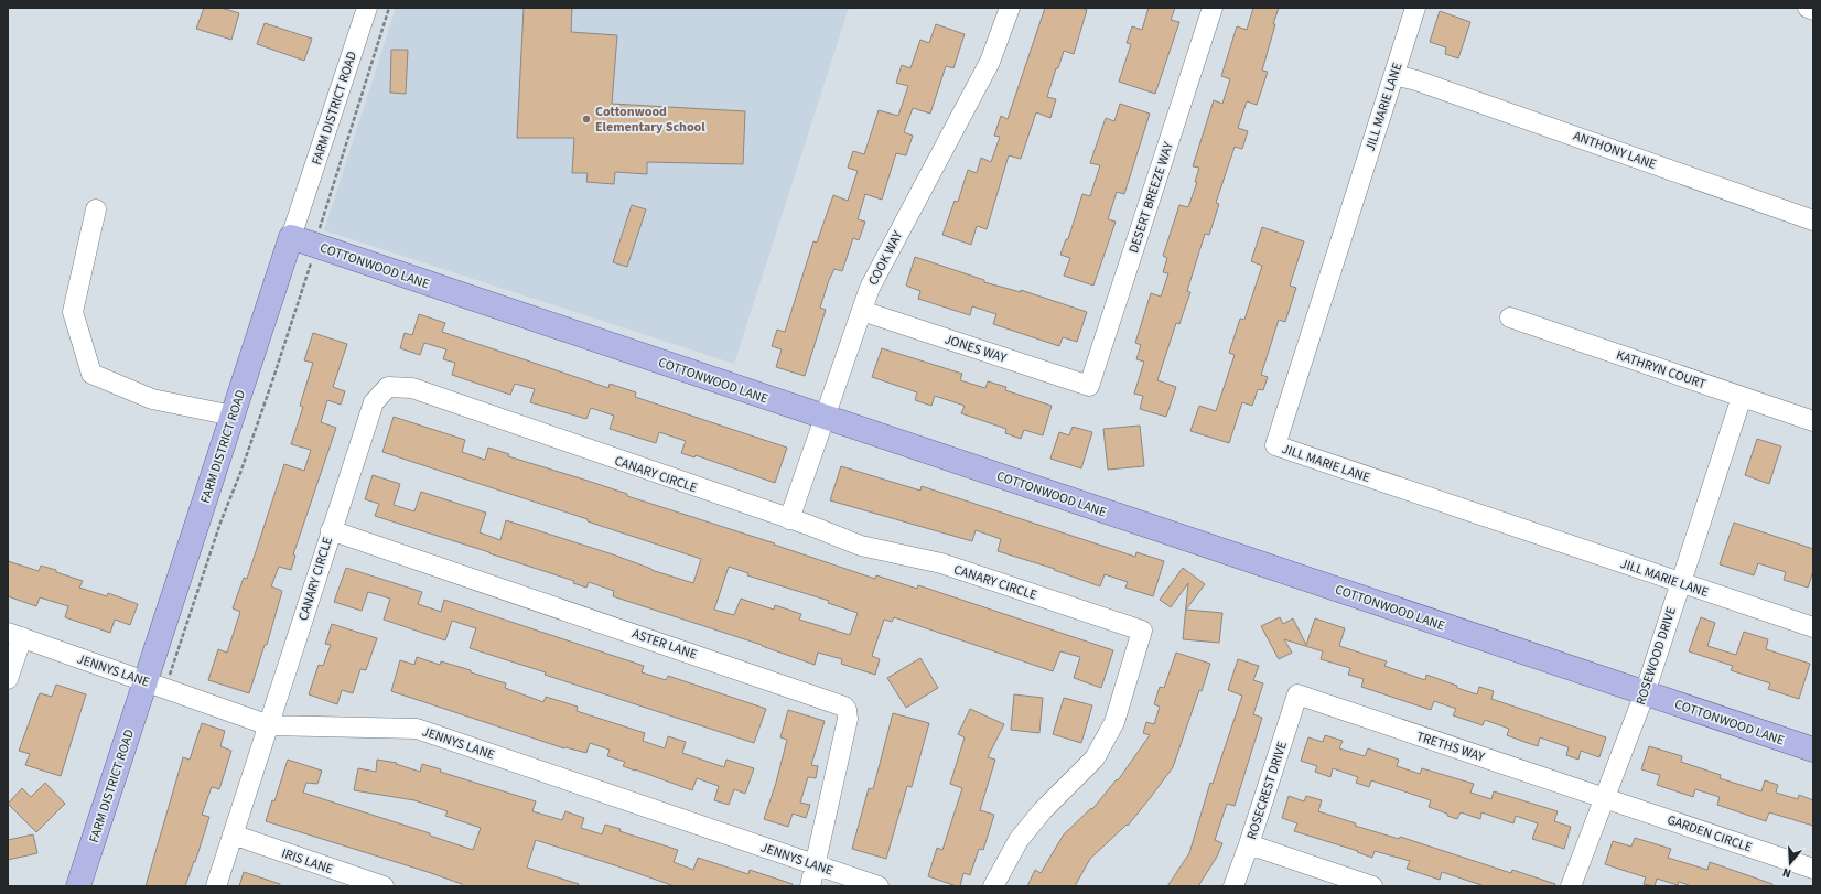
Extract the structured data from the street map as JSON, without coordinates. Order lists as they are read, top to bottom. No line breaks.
{"streets":{"main road":["FARM DISTRICT ROAD","COTTONWOOD LANE"],"street":["JILL MARIE LANE","ANTHONY LANE","DESERT BREEZE WAY","COOK WAY","JONES WAY","KATHRYN COURT","CANARY CIRCLE","ASTER LANE","ROSEWOOD DRIVE","JENNYS LANE","TRETHS WAY","ROSECREST DRIVE","GARDEN CIRCLE","IRIS LANE"]},"crossings":[["JILL MARIE LANE","ANTHONY LANE"],["JILL MARIE LANE","ROSEWOOD DRIVE"],["FARM DISTRICT ROAD","COTTONWOOD LANE"],["FARM DISTRICT ROAD","JENNYS LANE"],["DESERT BREEZE WAY","JONES WAY"],["COOK WAY","COTTONWOOD LANE"],["COOK WAY","JONES WAY"],["COOK WAY","CANARY CIRCLE"],["COTTONWOOD LANE","ROSEWOOD DRIVE"],["KATHRYN COURT","ROSEWOOD DRIVE"],["CANARY CIRCLE","ASTER LANE"],["CANARY CIRCLE","JENNYS LANE"],["CANARY CIRCLE","IRIS LANE"],["ASTER LANE","JENNYS LANE"],["ROSEWOOD DRIVE","TRETHS WAY"],["ROSEWOOD DRIVE","GARDEN CIRCLE"],["TRETHS WAY","ROSECREST DRIVE"],["TRETHS WAY","GARDEN CIRCLE"]],"places":["Cottonwood Elementary School"],"north":"bottom"}
